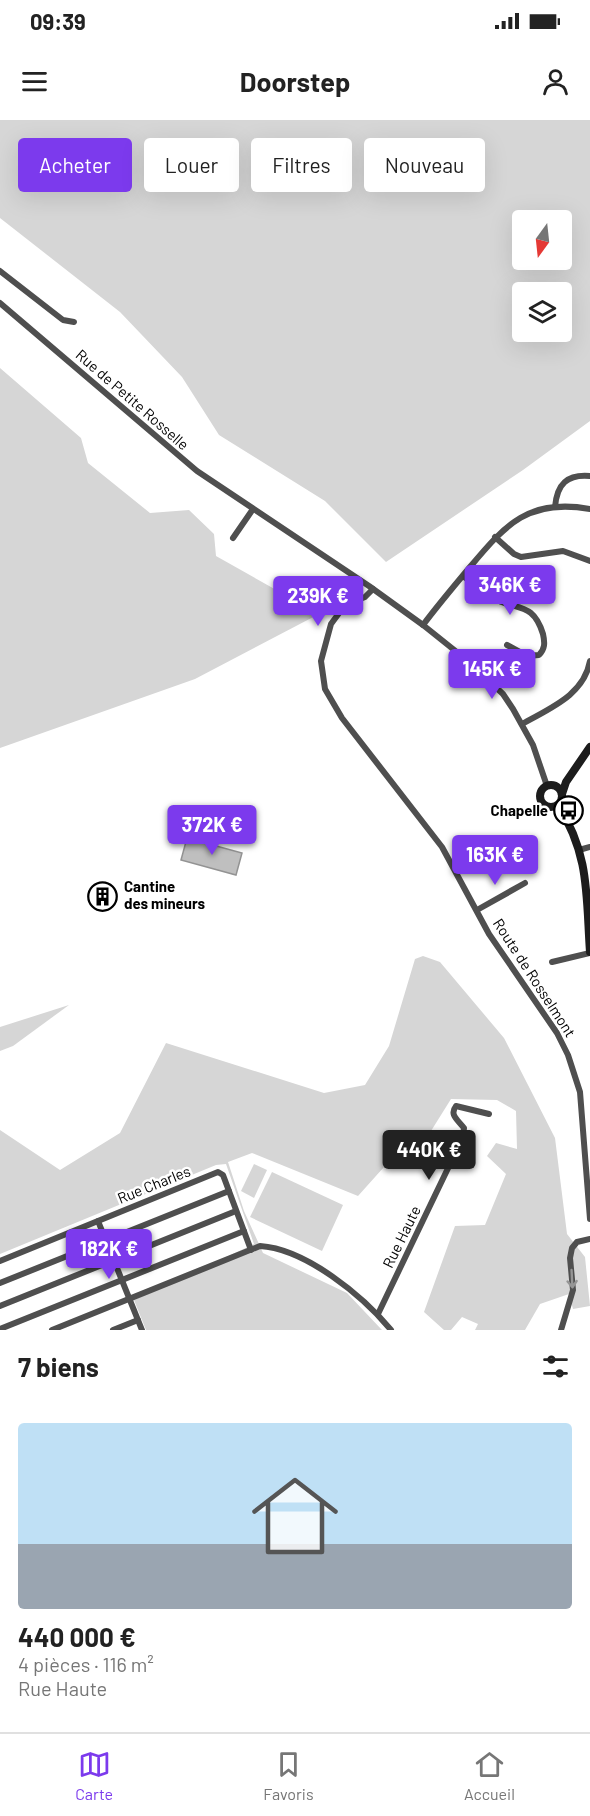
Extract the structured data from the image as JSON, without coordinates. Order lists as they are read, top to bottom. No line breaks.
{"streets":{"street":["Rue de Petite Rosselle","Route de Rosselmont","Rue Charles","Rue Haute"]},"crossings":[["Rue de Petite Rosselle","Route de Rosselmont"]],"places":{"bus stop":["Chapelle"],"building":["Cantine des mineurs"]},"north":"bottom","page":{"status":"09:39","header":"Doorstep","chip":["Acheter","Louer","Filtres","Nouveau"],"price":["346K €","239K €","145K €","372K €","163K €","440K €","182K €"],"heading":"7 biens","list":[{"name":"440 000 €","note":"4 pièces · 116 m² · Rue Haute"}],"tabs":["Carte","Favoris","Accueil"]}}
